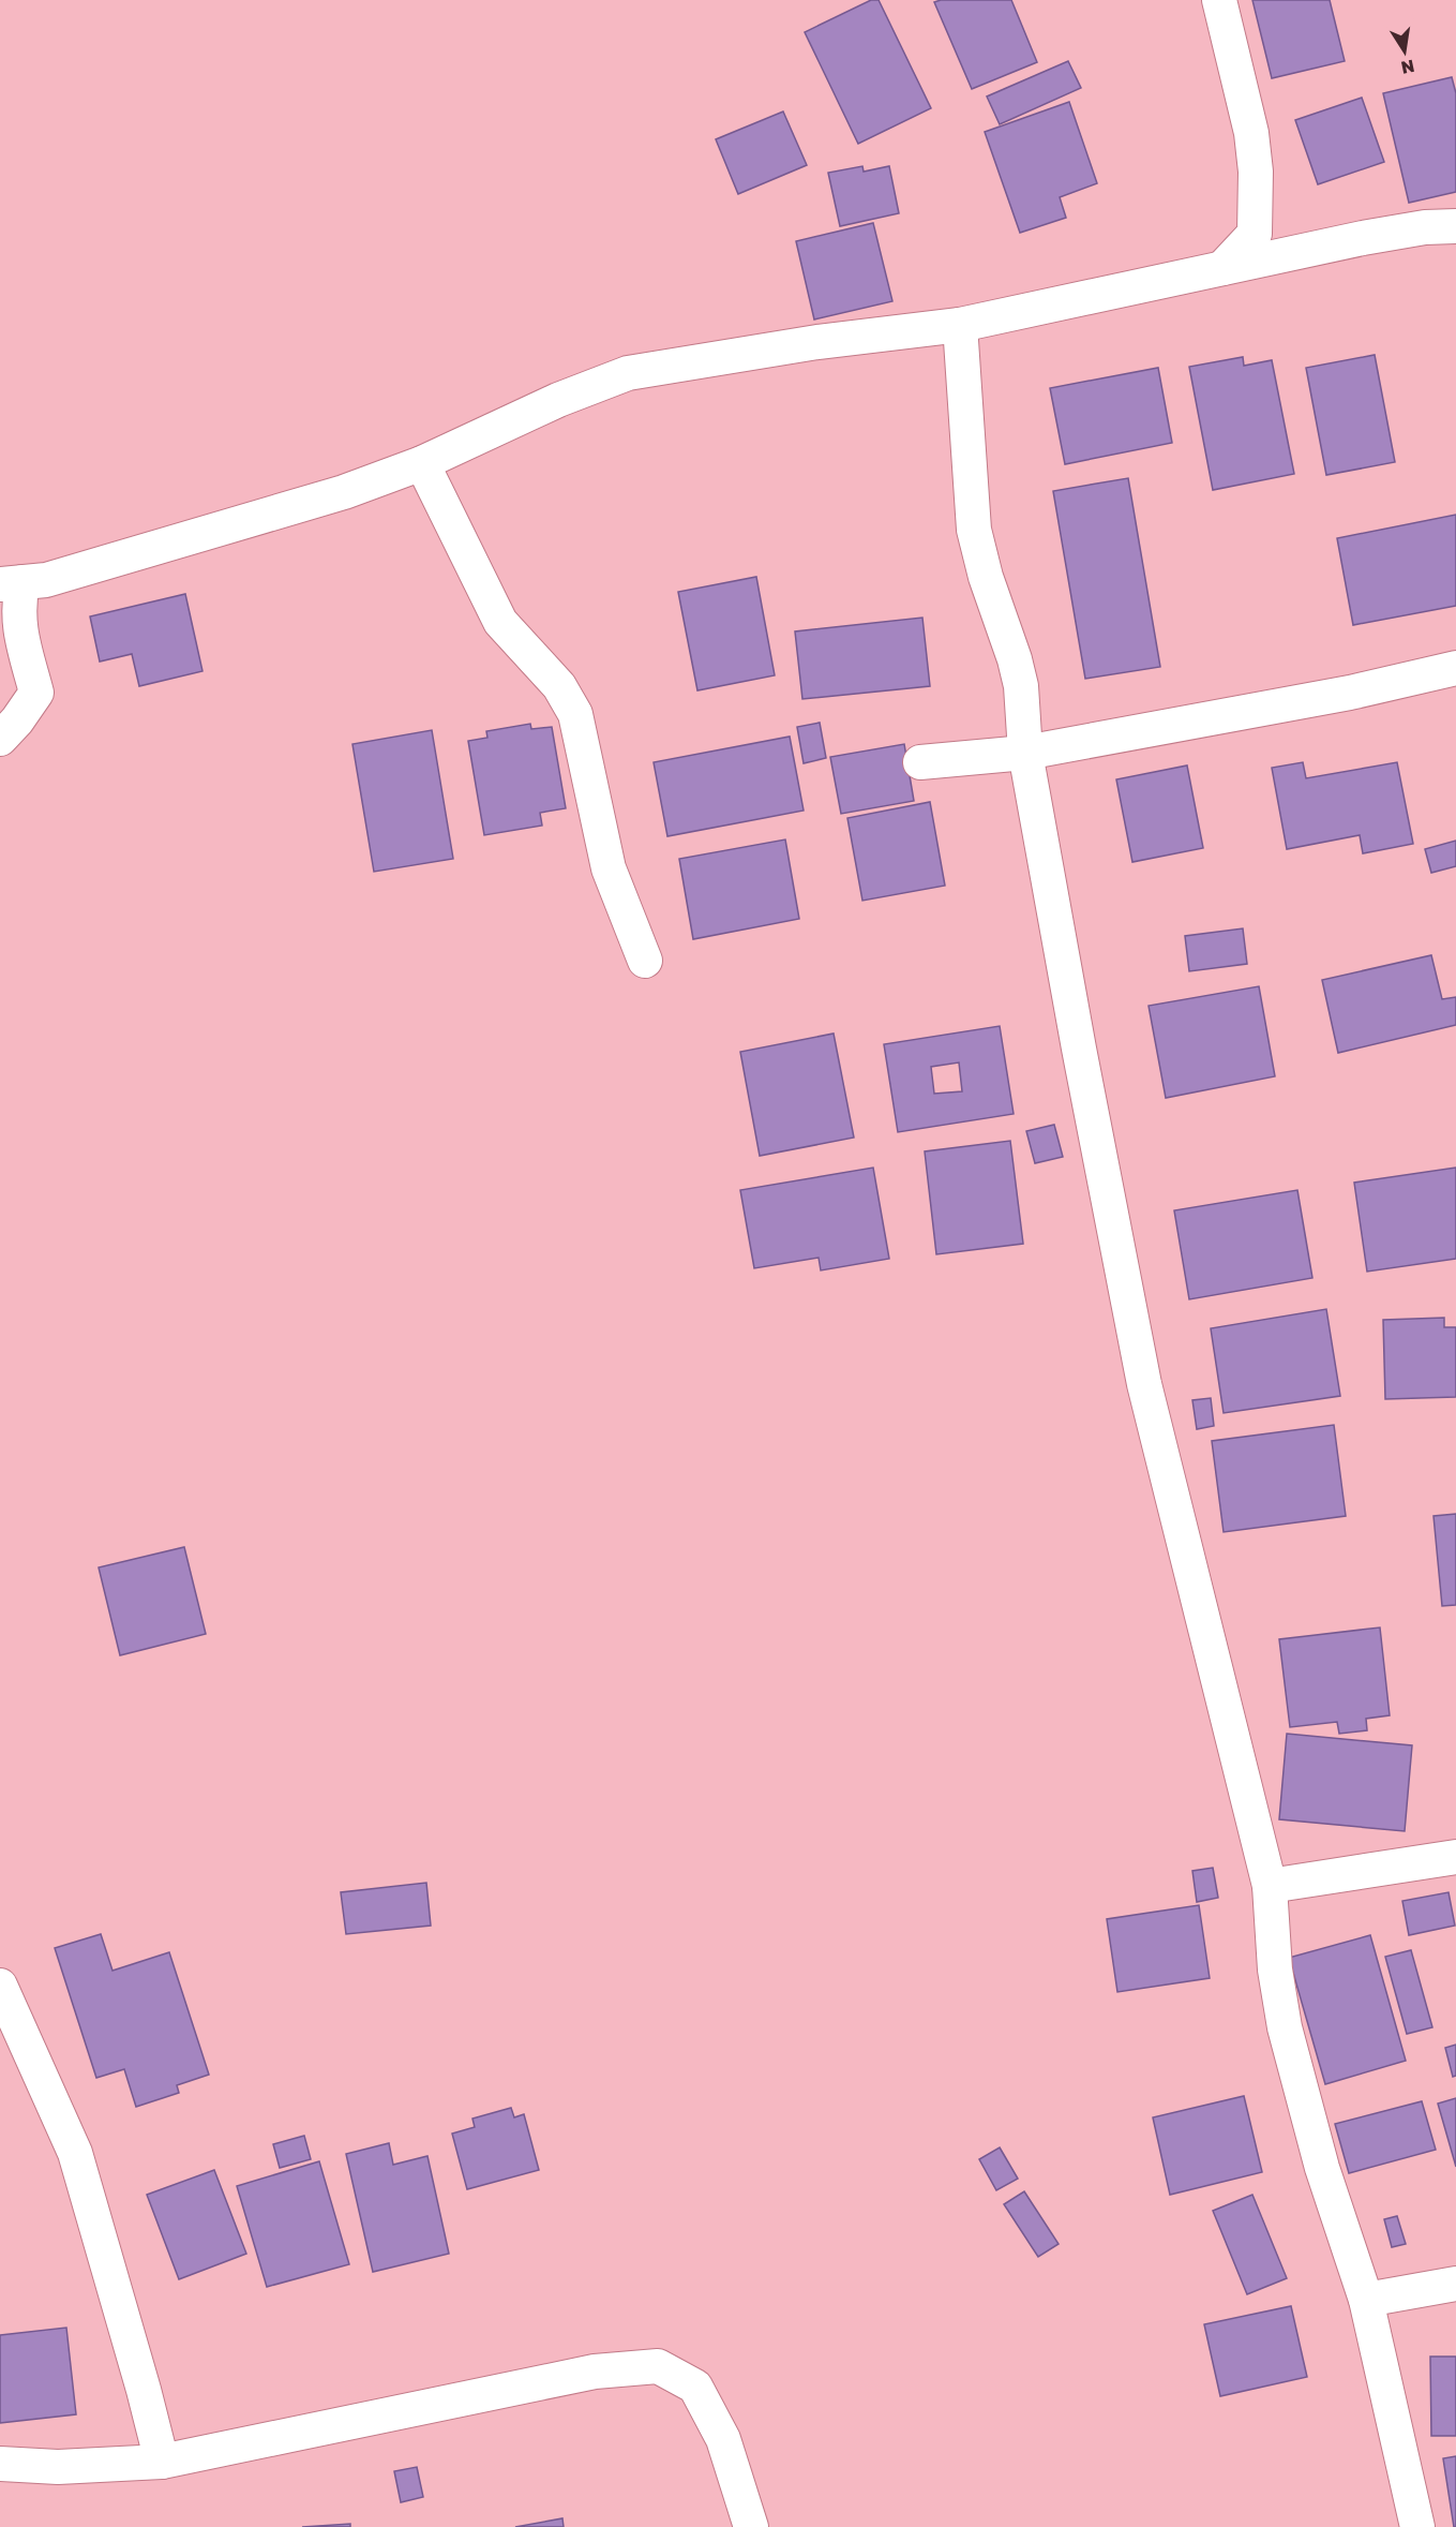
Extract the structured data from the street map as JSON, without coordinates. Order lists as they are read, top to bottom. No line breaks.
{"north":"bottom"}
